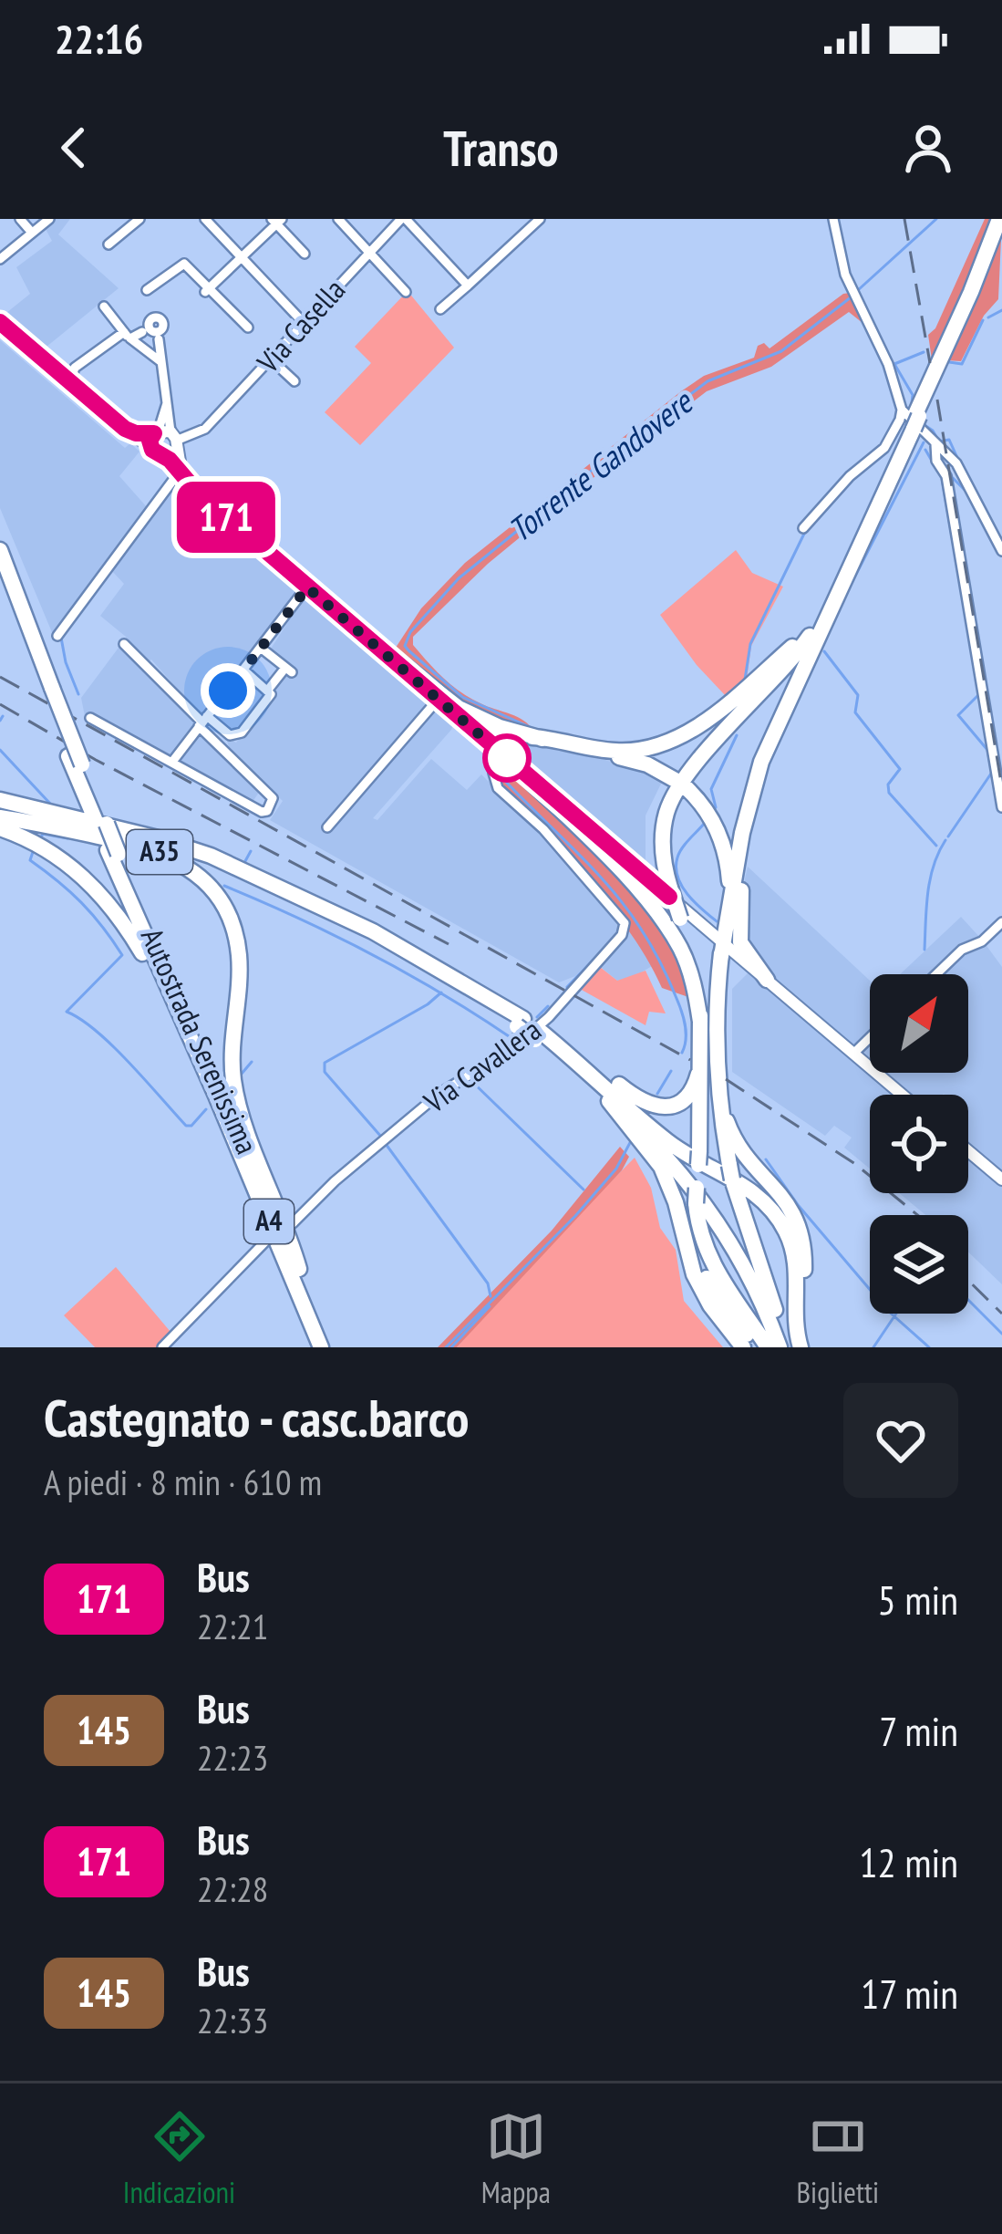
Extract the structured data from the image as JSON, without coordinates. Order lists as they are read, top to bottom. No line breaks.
{"streets":{"highway":["A35","Autostrada Serenissima","A4"],"street":["Via Casella","Via Cavallera"]},"crossings":[["A35","Autostrada Serenissima"]],"water":["Torrente Gandovere"],"lines":["bus line 171"],"north":"top right","page":{"status":"22:16","header":"Transo","on_map":"171","heading":["Castegnato - casc.barco","A piedi · 8 min · 610 m"],"list":[{"mark":"171","name":"Bus","note":"22:21","value":"5 min"},{"mark":"145","name":"Bus","note":"22:23","value":"7 min"},{"mark":"171","name":"Bus","note":"22:28","value":"12 min"},{"mark":"145","name":"Bus","note":"22:33","value":"17 min"}],"tabs":["Indicazioni","Mappa","Biglietti"]}}
